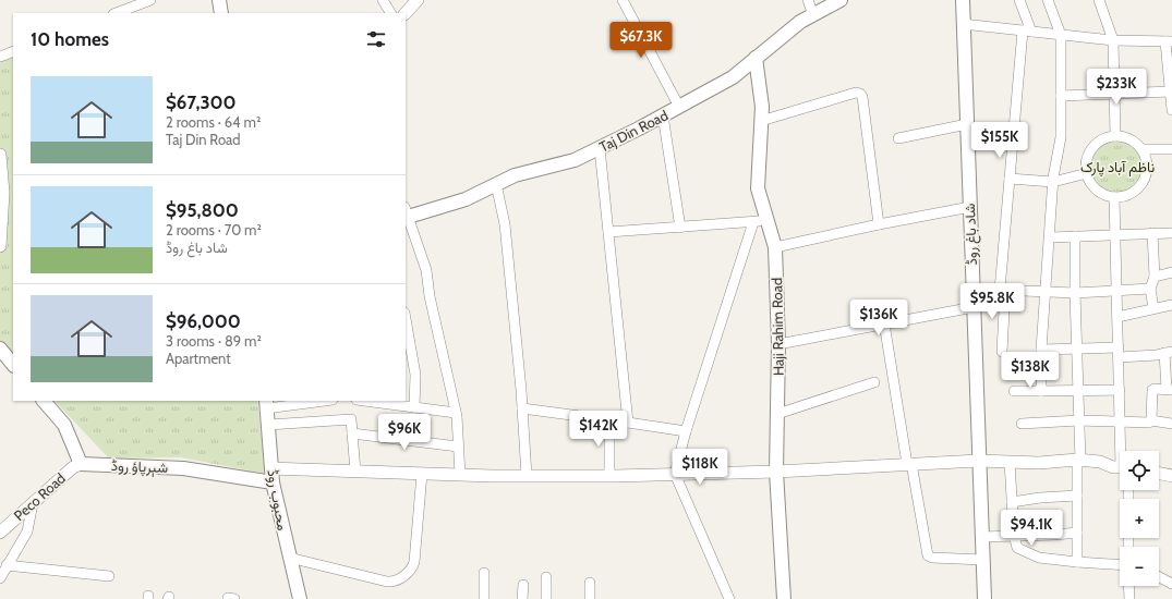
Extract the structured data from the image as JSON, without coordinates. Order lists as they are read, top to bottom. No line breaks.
{"streets":{"main road":["Taj Din Road","شاد باغ روڈ","Haji Rahim Road","شېرپاؤ روڈ","محبوب روڈ"],"street":["Peco Road"]},"crossings":[["Taj Din Road","Haji Rahim Road"],["شېرپاؤ روڈ","Peco Road"],["شېرپاؤ روڈ","محبوب روڈ"]],"parks":["ناظم آباد پارک"],"page":{"heading":"10 homes","price":["$67.3K","$233K","$155K","$95.8K","$136K","$138K","$142K","$96K","$118K","$94.1K"],"list":[{"name":"$67,300","note":"2 rooms · 64 m² · Taj Din Road"},{"name":"$95,800","note":"2 rooms · 70 m² · شاد باغ روڈ"},{"name":"$96,000","note":"3 rooms · 89 m² · Apartment"}],"map_buttons":["+","−"]}}
